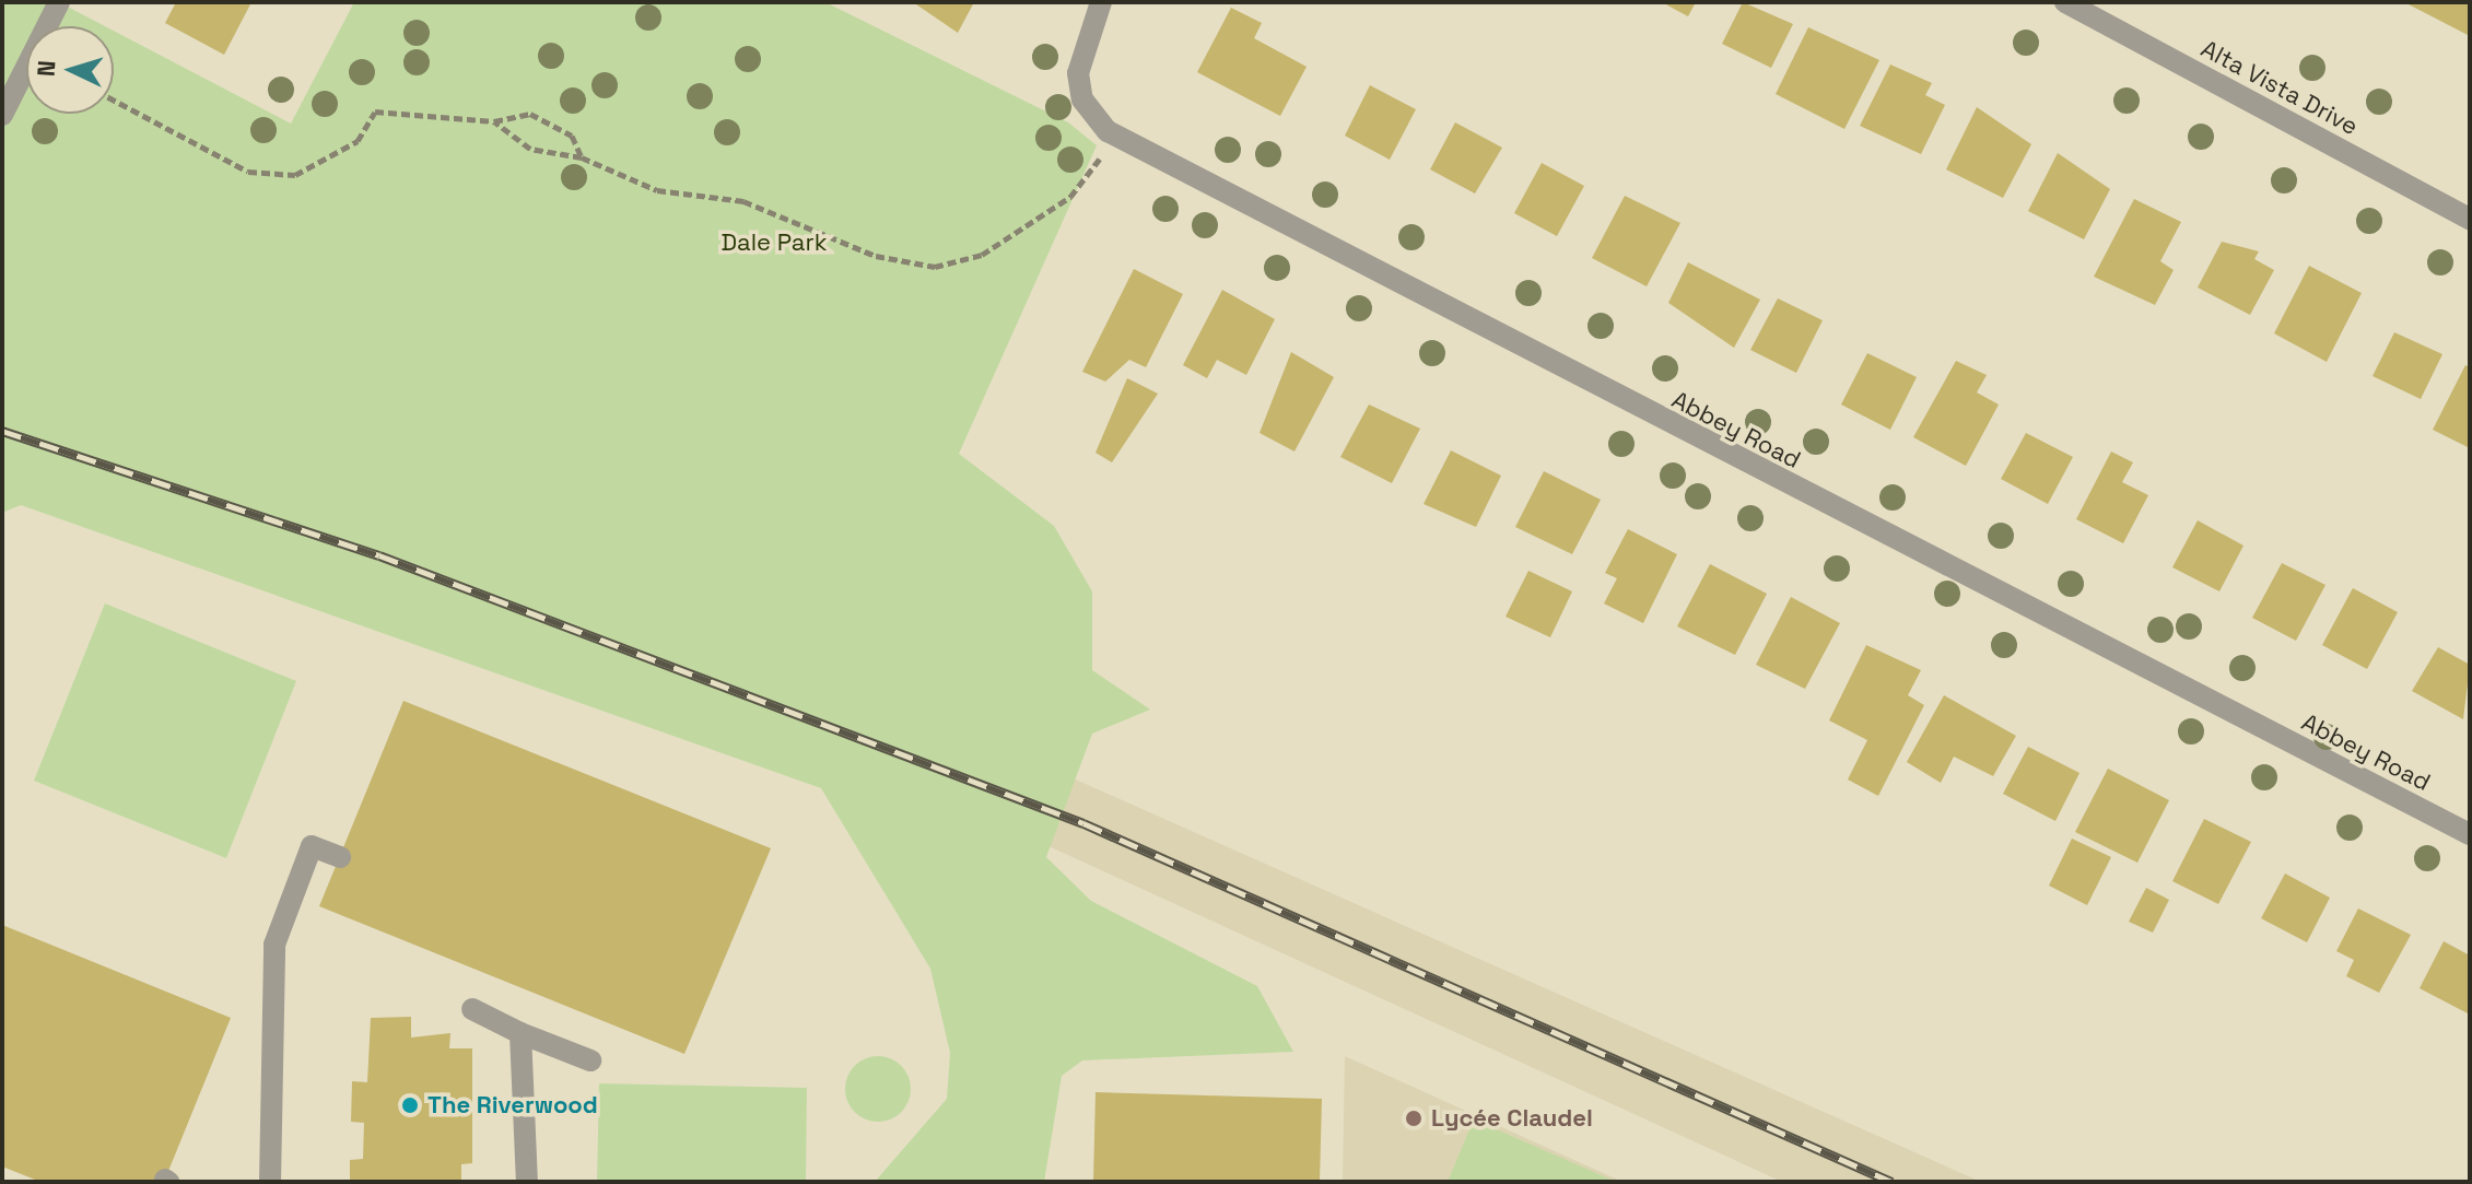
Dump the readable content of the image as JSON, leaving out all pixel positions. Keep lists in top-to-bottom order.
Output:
{
  "streets": {
    "street": ["Alta Vista Drive", "Abbey Road"]
  },
  "parks": ["Dale Park"],
  "places": ["The Riverwood", "Lycée Claudel"],
  "north": "left"
}
